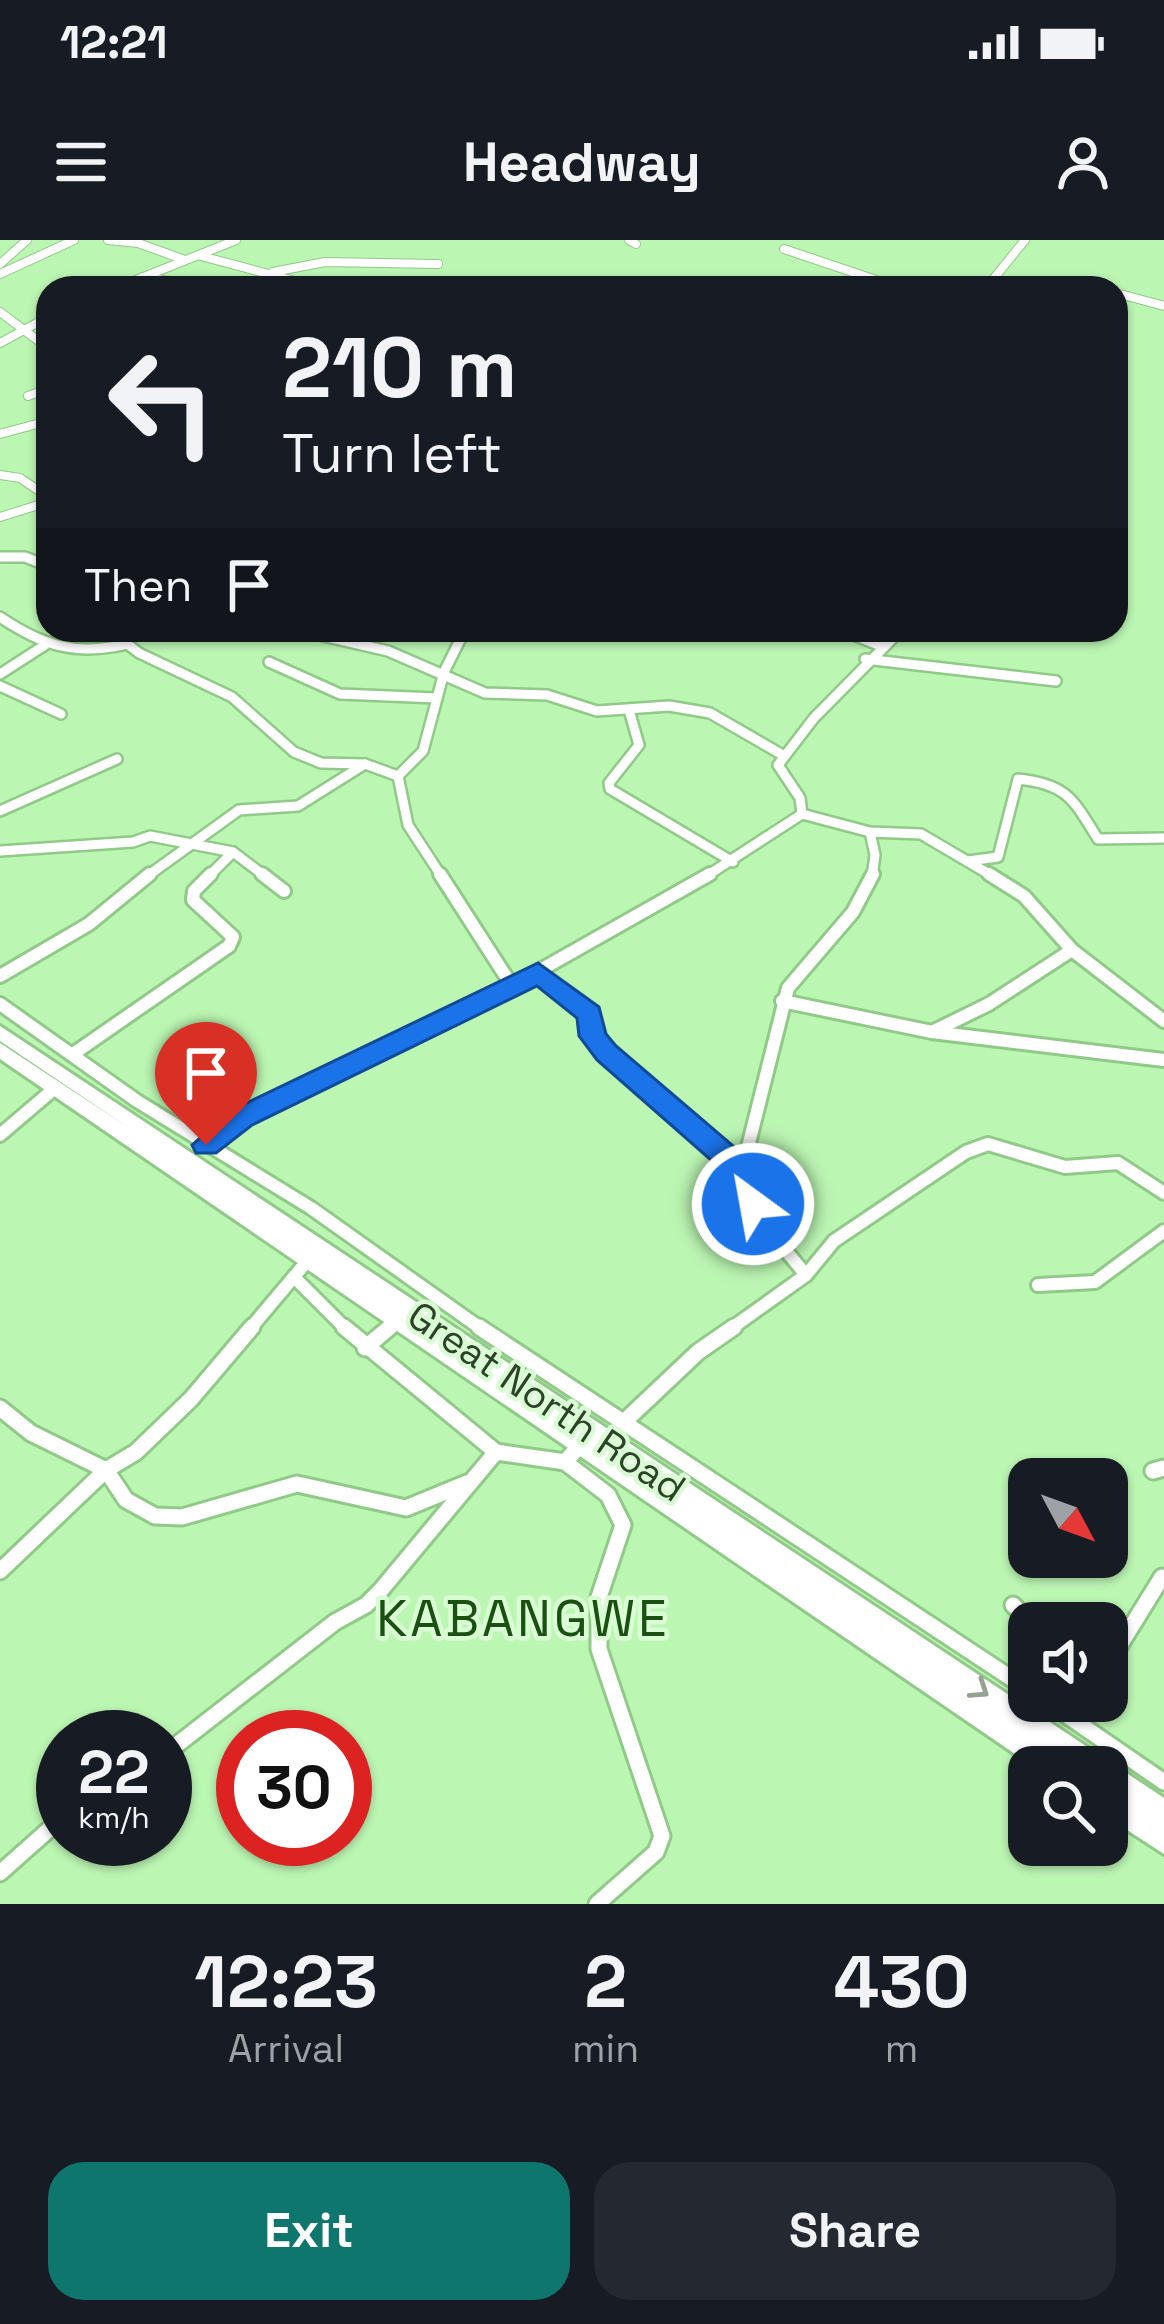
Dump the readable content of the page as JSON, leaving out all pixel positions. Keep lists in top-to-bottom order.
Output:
{
  "streets": {
    "main road": ["Great North Road"]
  },
  "districts": ["KABANGWE"],
  "north": "bottom right",
  "page": {
    "status": "12:21",
    "header": "Headway",
    "turn": ["210 m", "Turn left"],
    "then": "Then",
    "speed": "22 km/h",
    "limit": "30",
    "eta": [
      "12:23",
      "Arrival",
      "2",
      "min",
      "430",
      "m"
    ],
    "buttons": ["Exit", "Share"]
  }
}
